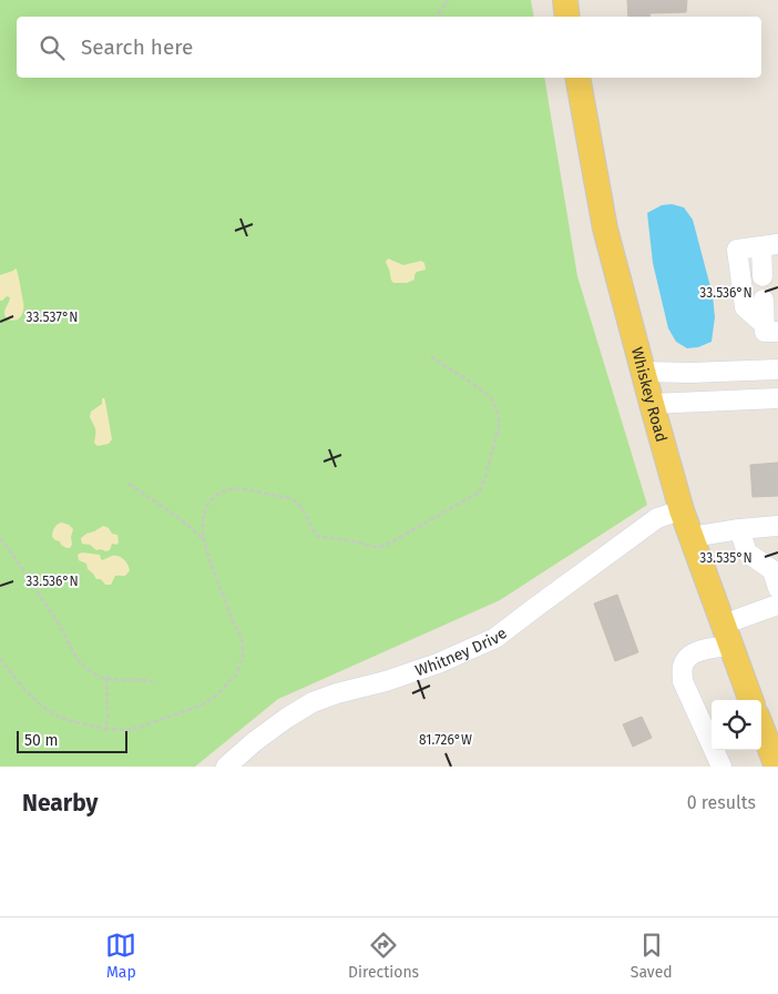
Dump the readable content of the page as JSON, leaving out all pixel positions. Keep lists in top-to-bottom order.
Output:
{
  "streets": {
    "main road": ["Whiskey Road"],
    "street": ["Whitney Drive"]
  },
  "crossings": [
    ["Whiskey Road", "Whitney Drive"]
  ],
  "scale_bar": "50 m",
  "page": {
    "search": "Search here",
    "scale": "50 m",
    "heading": ["Nearby", "0 results"],
    "nav": ["Map", "Directions", "Saved"]
  },
  "coordinates": [
    "33.536°N",
    "33.537°N",
    "33.535°N",
    "81.726°W"
  ]
}
